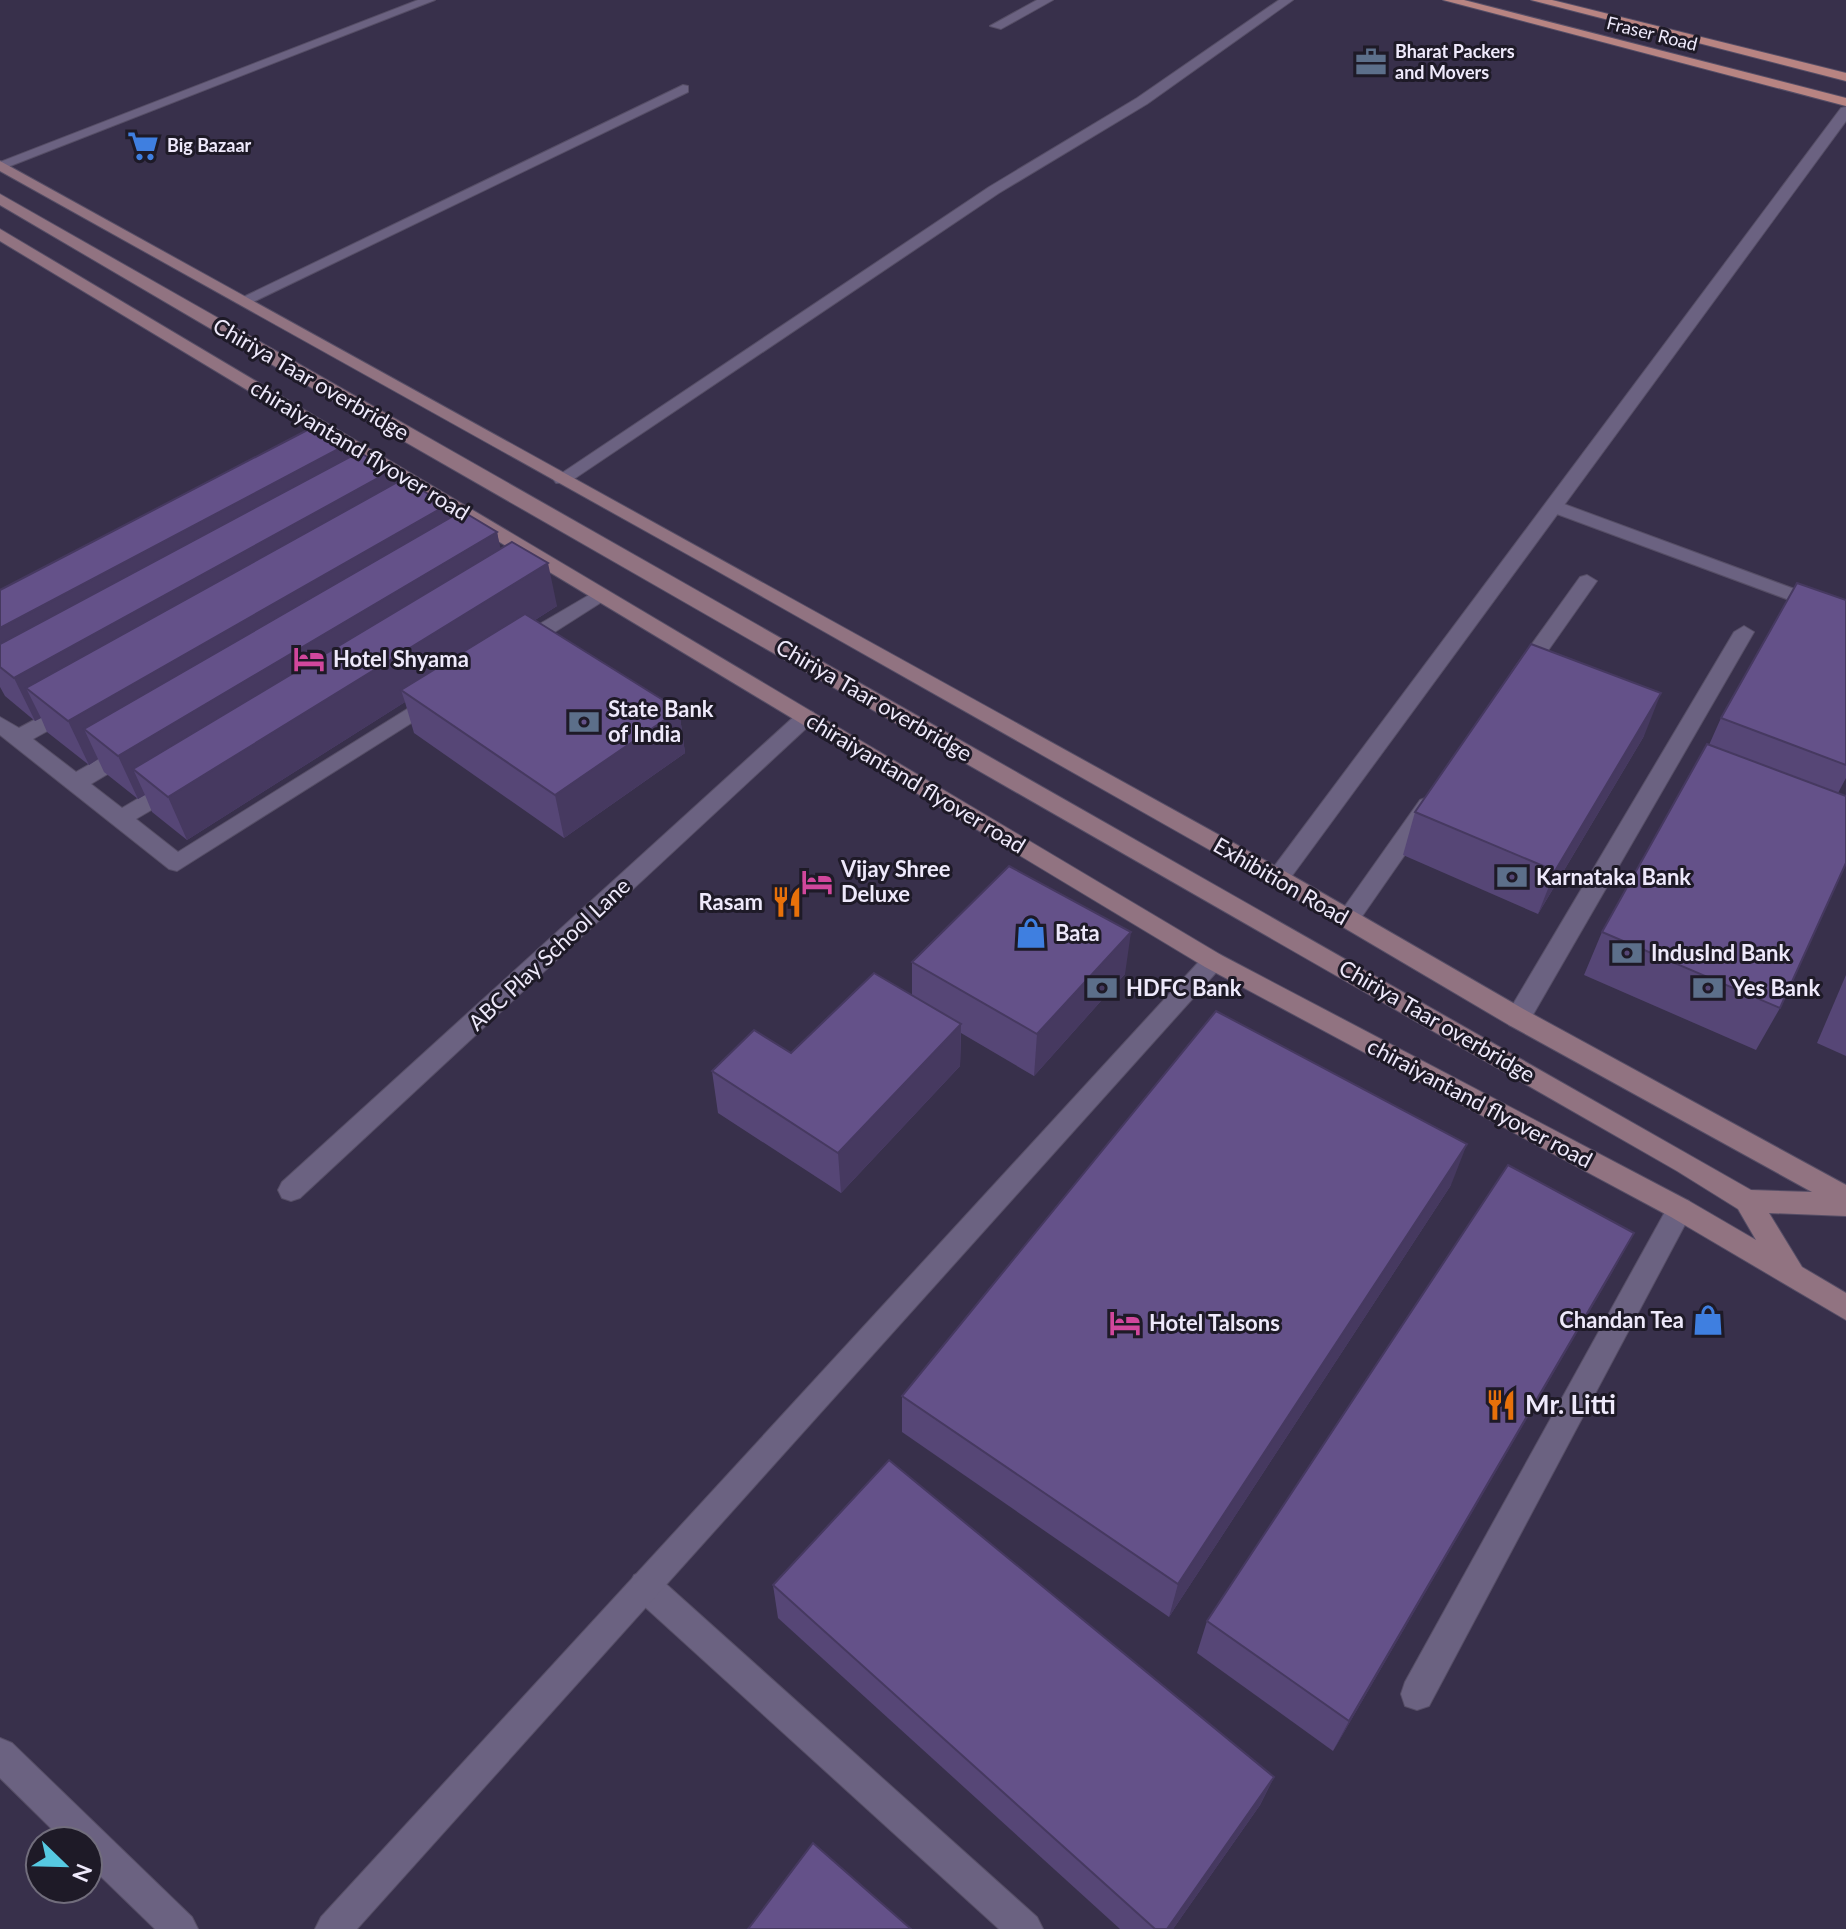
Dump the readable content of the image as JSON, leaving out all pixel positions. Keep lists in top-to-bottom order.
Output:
{
  "streets": {
    "main road": [
      "Fraser Road",
      "Chiriya Taar overbridge",
      "chiraiyantand flyover road",
      "Exhibition Road"
    ],
    "street": ["ABC Play School Lane"]
  },
  "crossings": [
    ["Chiriya Taar overbridge", "chiraiyantand flyover road"],
    ["chiraiyantand flyover road", "ABC Play School Lane"]
  ],
  "places": {
    "office": ["Bharat Packers and Movers"],
    "supermarket": ["Big Bazaar"],
    "hotel": ["Hotel Shyama", "Vijay Shree Deluxe", "Hotel Talsons"],
    "bank": [
      "State Bank of India",
      "Karnataka Bank",
      "IndusInd Bank",
      "HDFC Bank",
      "Yes Bank"
    ],
    "restaurant": ["Rasam", "Mr. Litti"],
    "shop": ["Bata", "Chandan Tea"]
  },
  "north": "bottom right"
}
